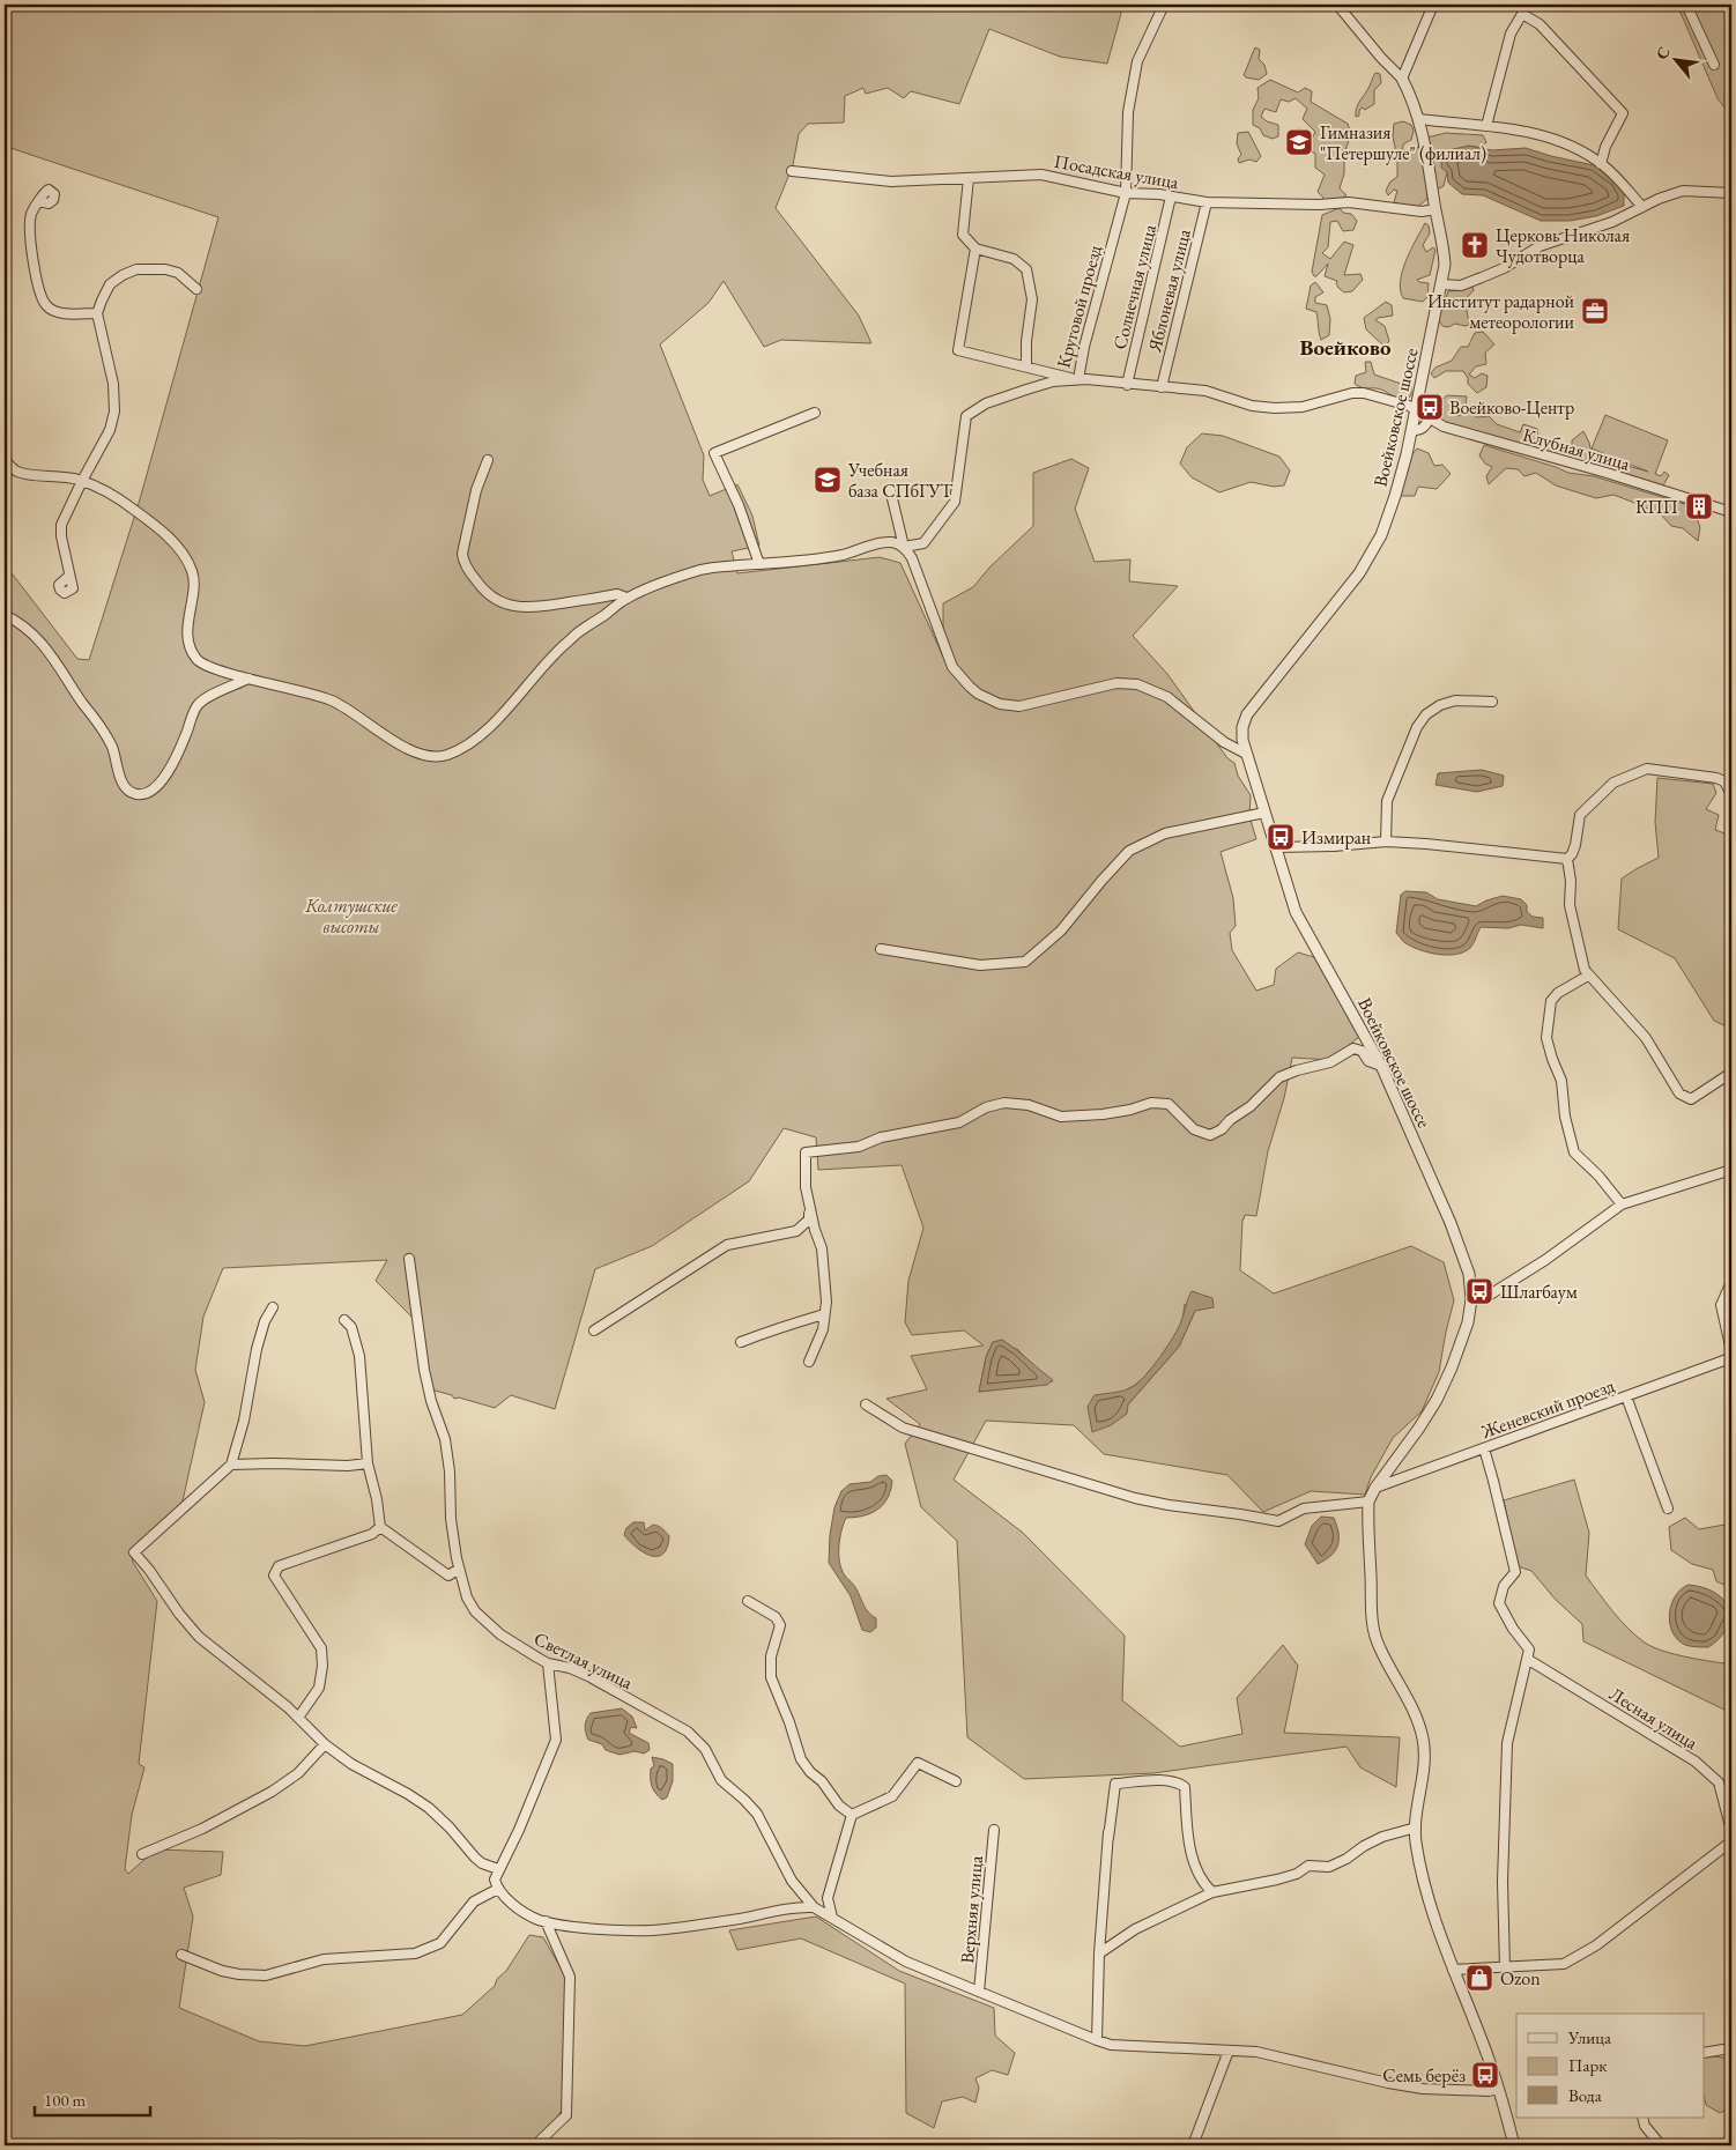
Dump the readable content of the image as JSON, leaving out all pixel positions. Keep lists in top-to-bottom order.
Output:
{
  "streets": {
    "street": [
      "Посадская улица",
      "Солнечная улица",
      "Яблоневая улица",
      "Круговой проезд",
      "Воейковское шоссе",
      "Клубная улица",
      "Женевский проезд",
      "Светлая улица",
      "Лесная улица",
      "Верхняя улица"
    ]
  },
  "crossings": [
    ["Посадская улица", "Солнечная улица"],
    ["Посадская улица", "Яблоневая улица"],
    ["Посадская улица", "Круговой проезд"],
    ["Посадская улица", "Воейковское шоссе"],
    ["Яблоневая улица", "Клубная улица"],
    ["Воейковское шоссе", "Клубная улица"],
    ["Воейковское шоссе", "Женевский проезд"]
  ],
  "districts": ["Воейково"],
  "parks": ["Колтушские высоты"],
  "places": {
    "school or university": ["Гимназия \"Петершуле\" (филиал)", "Учебная база СПбГУТ"],
    "church": ["Церковь Николая Чудотворца"],
    "office": ["Институт радарной метеорологии"],
    "bus stop": [
      "Воейково-Центр",
      "Измиран",
      "Шлагбаум",
      "Семь берёз"
    ],
    "building": ["КПП"],
    "shop": ["Ozon"]
  },
  "legend": ["Улица", "Парк", "Вода"],
  "scale_bar": "100 m",
  "north": "top left"
}
